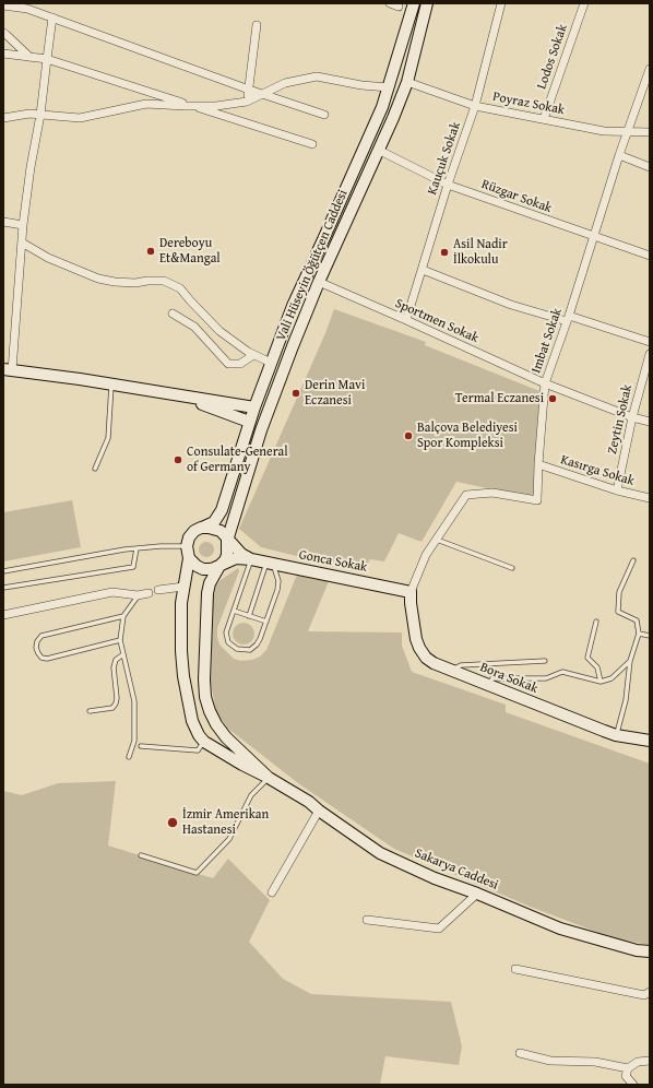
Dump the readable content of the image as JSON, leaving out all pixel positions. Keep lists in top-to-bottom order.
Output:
{
  "streets": {
    "main road": [
      "Vali Hüseyin Öğütçen Caddesi",
      "Gonca Sokak",
      "Bora Sokak",
      "Sakarya Caddesi"
    ],
    "street": [
      "Lodos Sokak",
      "Poyraz Sokak",
      "Kauçuk Sokak",
      "Rüzgar Sokak",
      "Sportmen Sokak",
      "Imbat Sokak",
      "Zeytin Sokak",
      "Kasırga Sokak"
    ]
  },
  "crossings": [
    ["Lodos Sokak", "Poyraz Sokak"],
    ["Poyraz Sokak", "Kauçuk Sokak"],
    ["Poyraz Sokak", "Vali Hüseyin Öğütçen Caddesi"],
    ["Poyraz Sokak", "Imbat Sokak"],
    ["Kauçuk Sokak", "Rüzgar Sokak"],
    ["Kauçuk Sokak", "Sportmen Sokak"],
    ["Rüzgar Sokak", "Vali Hüseyin Öğütçen Caddesi"],
    ["Rüzgar Sokak", "Imbat Sokak"],
    ["Vali Hüseyin Öğütçen Caddesi", "Sportmen Sokak"],
    ["Vali Hüseyin Öğütçen Caddesi", "Sakarya Caddesi"],
    ["Sportmen Sokak", "Imbat Sokak"],
    ["Sportmen Sokak", "Zeytin Sokak"],
    ["Imbat Sokak", "Kasırga Sokak"],
    ["Imbat Sokak", "Gonca Sokak"],
    ["Imbat Sokak", "Bora Sokak"],
    ["Zeytin Sokak", "Kasırga Sokak"],
    ["Gonca Sokak", "Bora Sokak"]
  ],
  "places": [
    "Dereboyu Et&Mangal",
    "Asil Nadir İlkokulu",
    "Derin Mavi Eczanesi",
    "Termal Eczanesi",
    "Balçova Belediyesi Spor Kompleksi",
    "Consulate-General of Germany",
    "İzmir Amerikan Hastanesi"
  ]
}
